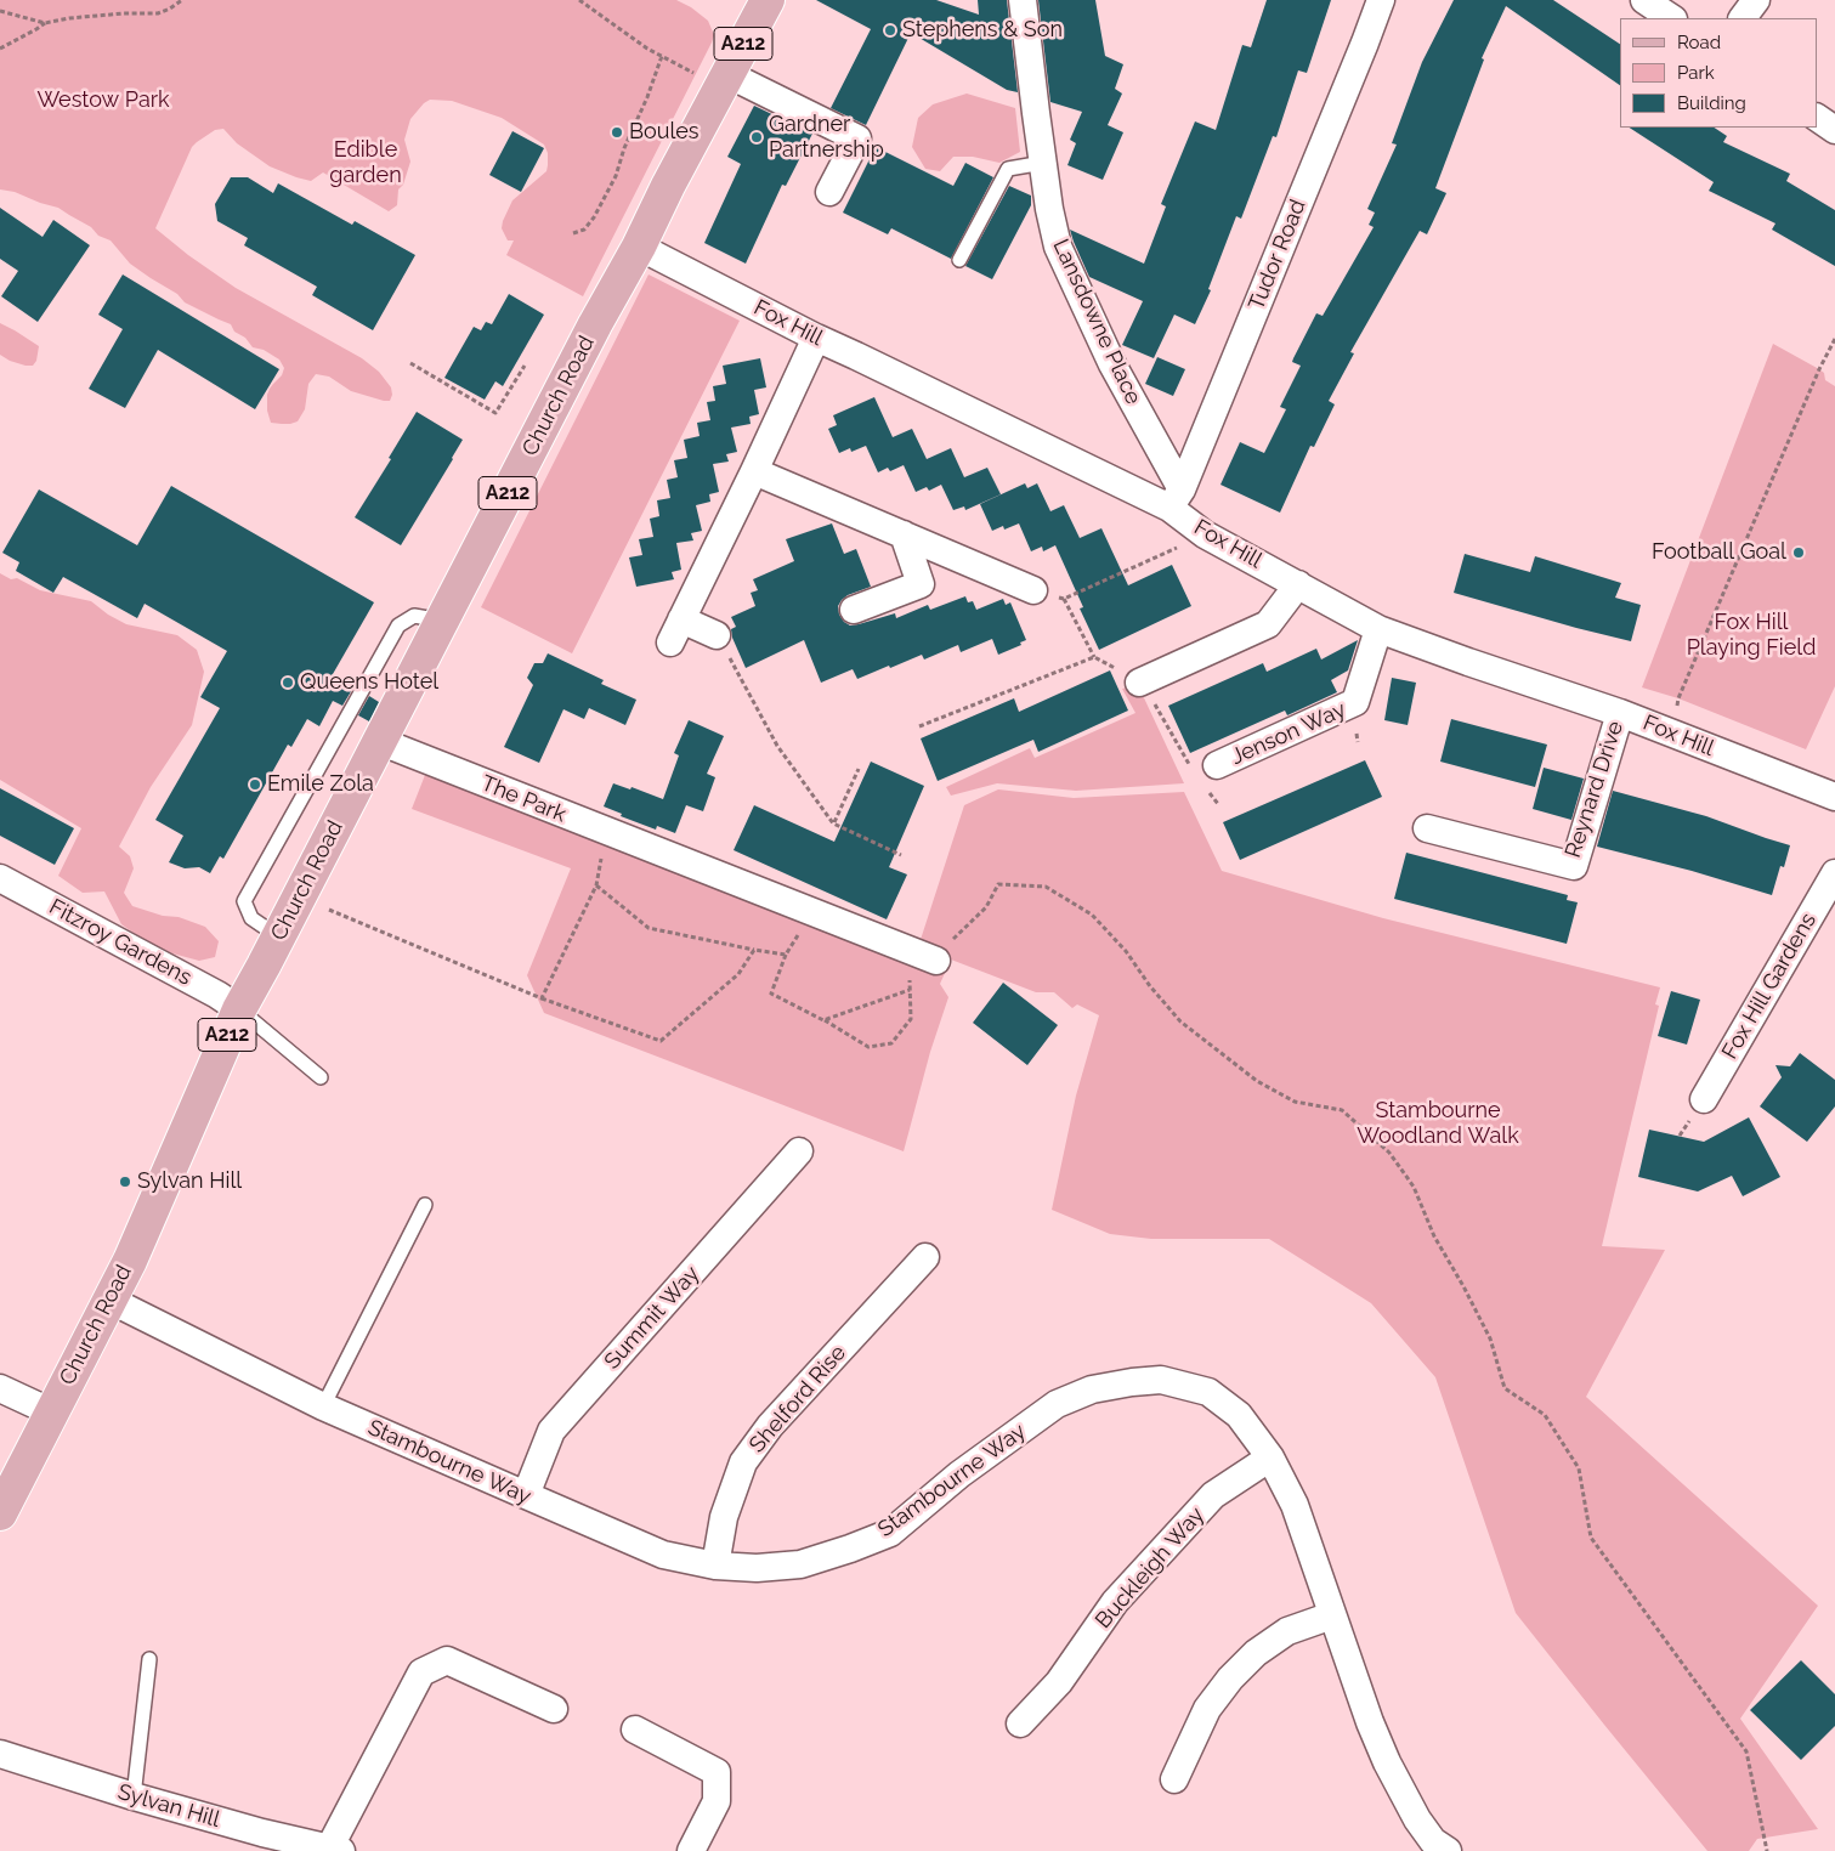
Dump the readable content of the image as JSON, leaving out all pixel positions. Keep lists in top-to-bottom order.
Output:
{
  "streets": {
    "main road": ["A212", "Church Road"],
    "street": [
      "Tudor Road",
      "Lansdowne Place",
      "Fox Hill",
      "Jenson Way",
      "Reynard Drive",
      "The Park",
      "Fitzroy Gardens",
      "Fox Hill Gardens",
      "Summit Way",
      "Shelford Rise",
      "Stambourne Way",
      "Buckleigh Way",
      "Sylvan Hill"
    ]
  },
  "crossings": [
    ["Tudor Road", "Lansdowne Place"],
    ["Tudor Road", "Fox Hill"],
    ["Lansdowne Place", "Fox Hill"],
    ["Fox Hill", "Church Road"],
    ["Fox Hill", "Jenson Way"],
    ["Fox Hill", "Reynard Drive"],
    ["Church Road", "The Park"],
    ["Church Road", "Fitzroy Gardens"],
    ["Church Road", "Stambourne Way"],
    ["Summit Way", "Stambourne Way"],
    ["Shelford Rise", "Stambourne Way"],
    ["Stambourne Way", "Buckleigh Way"]
  ],
  "parks": [
    "Westow Park",
    "Edible garden",
    "Fox Hill Playing Field",
    "Stambourne Woodland Walk"
  ],
  "places": [
    "Stephens & Son",
    "Boules",
    "Gardner Partnership",
    "Football Goal",
    "Queens Hotel",
    "Emile Zola",
    "Sylvan Hill"
  ],
  "legend": ["Road", "Park", "Building"]
}
